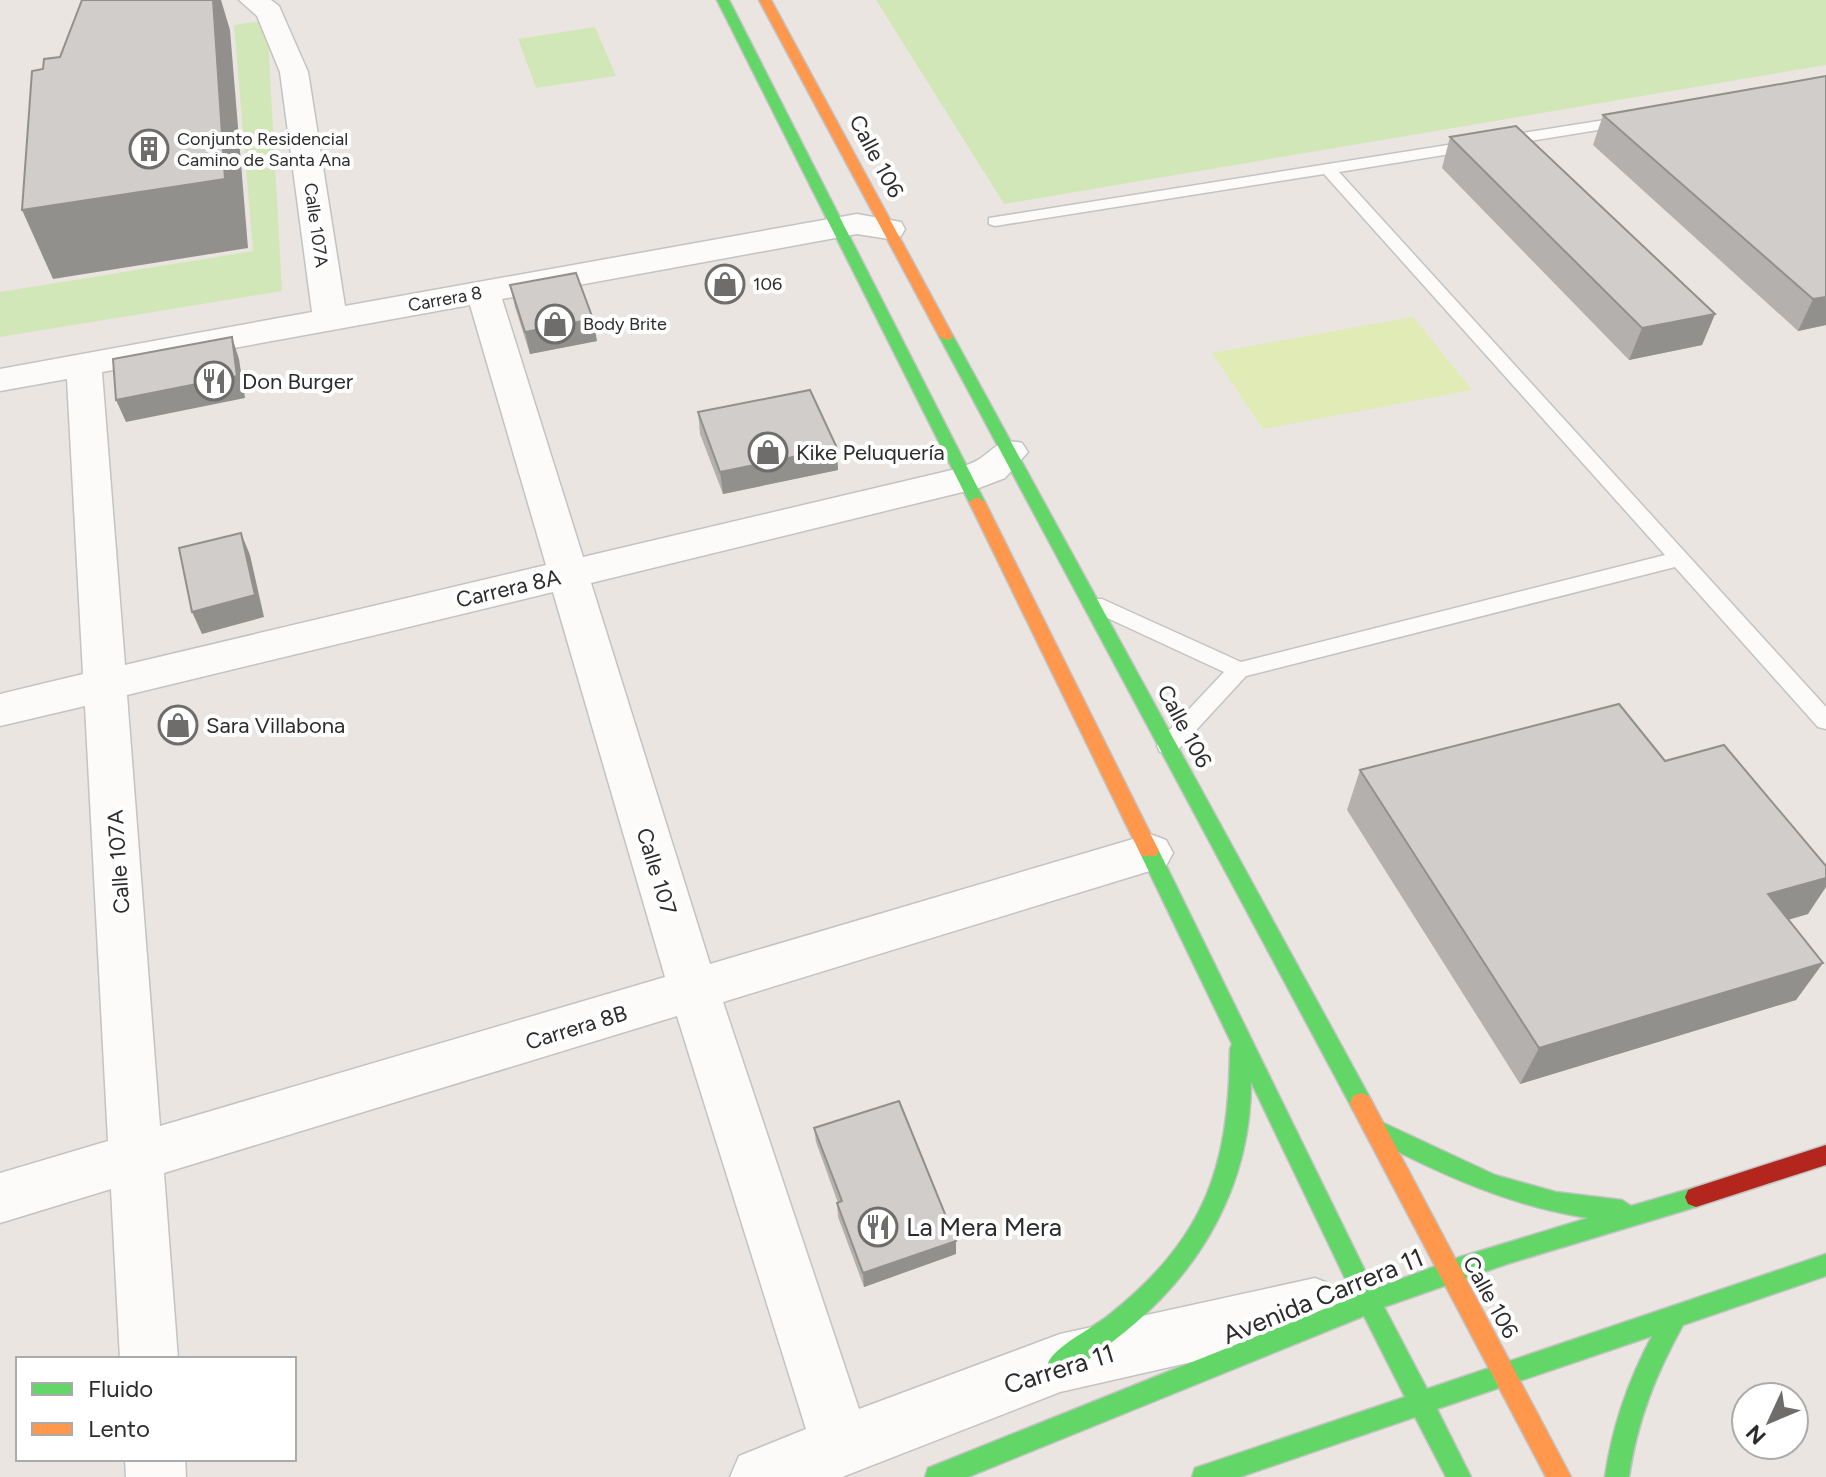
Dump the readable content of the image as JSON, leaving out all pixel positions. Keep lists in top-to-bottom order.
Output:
{
  "streets": {
    "main road": ["Calle 106", "Avenida Carrera 11"],
    "street": [
      "Calle 107A",
      "Carrera 8",
      "Carrera 8A",
      "Calle 107",
      "Carrera 8B",
      "Carrera 11"
    ]
  },
  "crossings": [
    ["Calle 106", "Carrera 8"],
    ["Calle 106", "Carrera 8A"],
    ["Calle 106", "Avenida Carrera 11"],
    ["Calle 107A", "Carrera 8"],
    ["Calle 107A", "Carrera 8A"],
    ["Calle 107A", "Carrera 8B"],
    ["Carrera 8", "Calle 107"],
    ["Carrera 8A", "Calle 107"],
    ["Calle 107", "Carrera 8B"],
    ["Calle 107", "Carrera 11"],
    ["Avenida Carrera 11", "Carrera 11"]
  ],
  "places": {
    "building": ["Conjunto Residencial Camino de Santa Ana"],
    "shop": [
      "106",
      "Body Brite",
      "Kike Peluquería",
      "Sara Villabona"
    ],
    "restaurant": ["Don Burger", "La Mera Mera"]
  },
  "legend": ["Fluido", "Lento"],
  "north": "bottom left"
}
